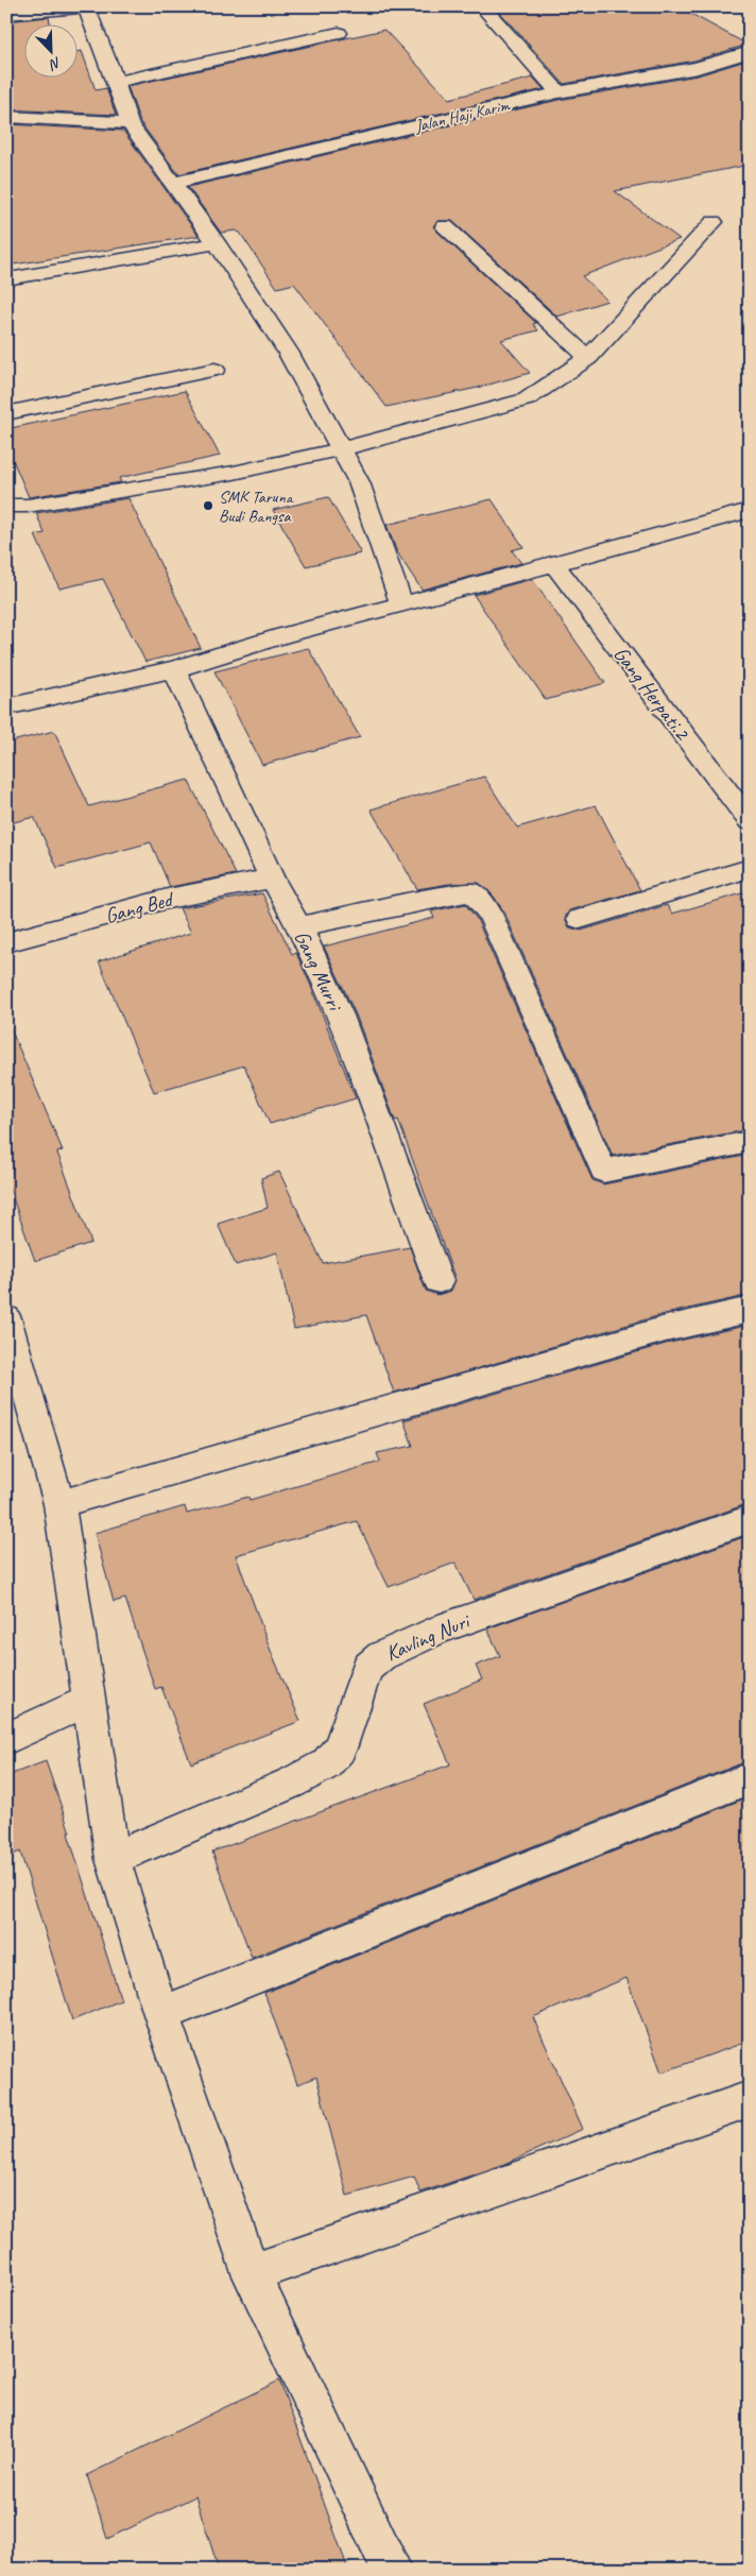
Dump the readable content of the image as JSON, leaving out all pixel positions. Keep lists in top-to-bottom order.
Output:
{
  "streets": {
    "street": [
      "Jalan Haji Karim",
      "Gang Herpati.2",
      "Gang Bed",
      "Gang Murri",
      "Kavling Nuri"
    ]
  },
  "crossings": [
    ["Gang Bed", "Gang Murri"]
  ],
  "places": ["SMK Taruna Budi Bangsa"],
  "north": "bottom right"
}
